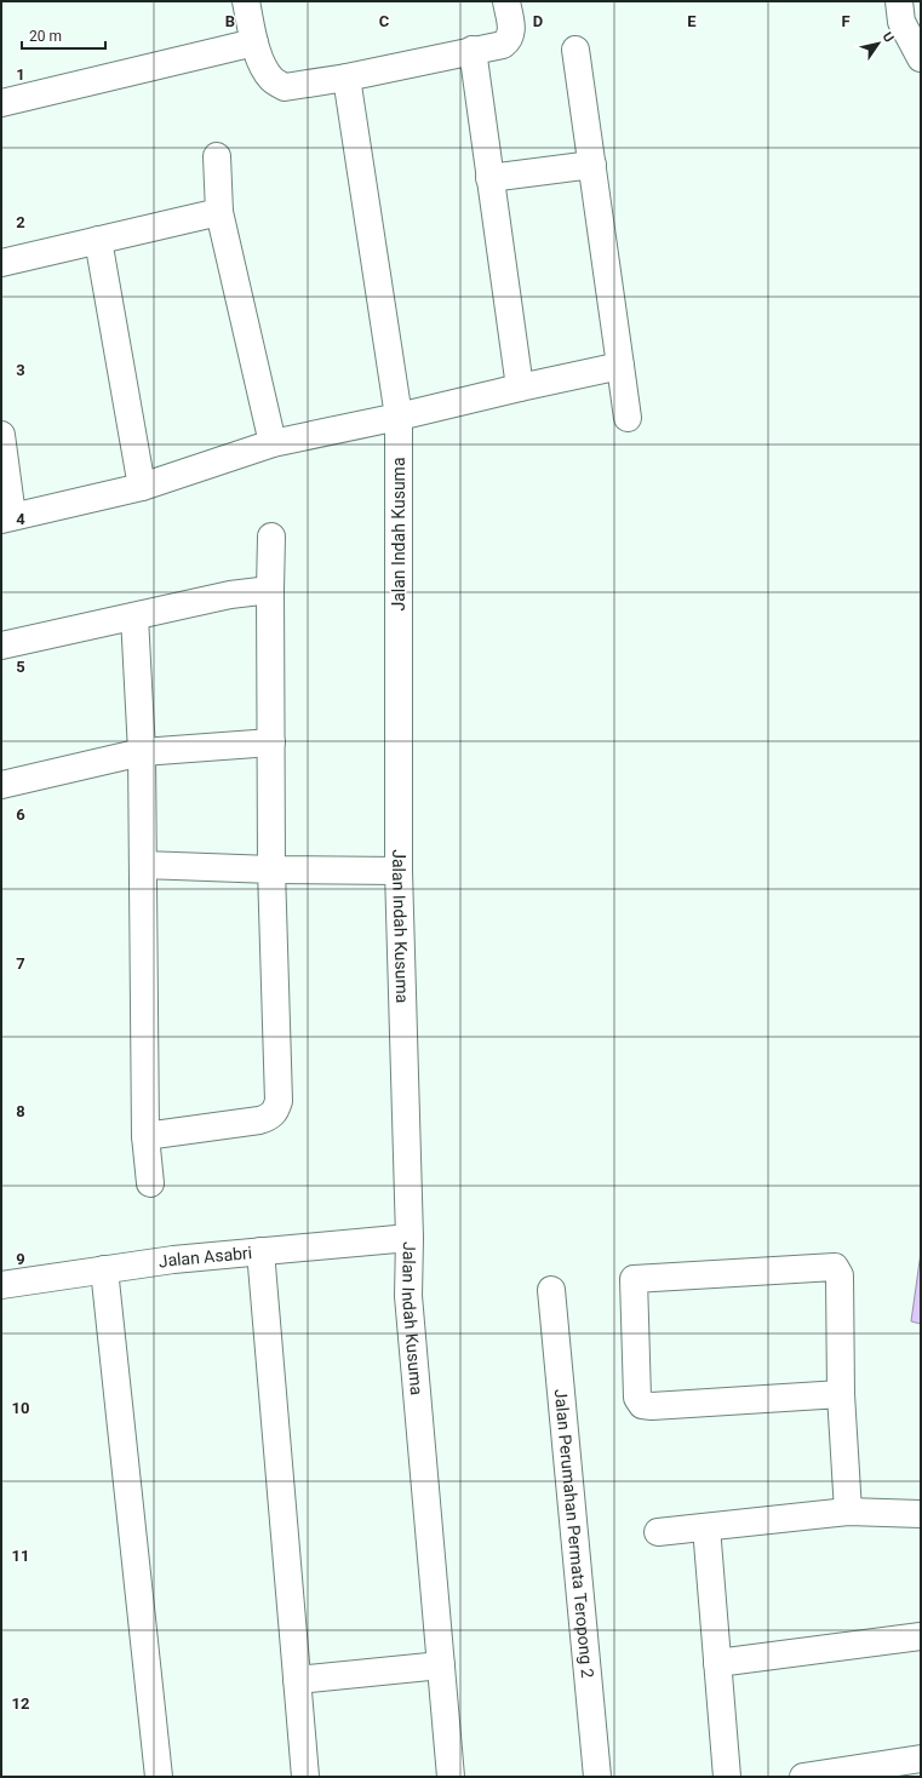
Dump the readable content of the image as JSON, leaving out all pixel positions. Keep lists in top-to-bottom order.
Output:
{
  "streets": {
    "street": ["Jalan Indah Kusuma", "Jalan Asabri", "Jalan Perumahan Permata Teropong 2"]
  },
  "crossings": [
    ["Jalan Indah Kusuma", "Jalan Asabri"]
  ],
  "scale_bar": "20 m",
  "north": "top right",
  "grid": {
    "columns": [
      "B",
      "C",
      "D",
      "E",
      "F"
    ],
    "rows": [
      "1",
      "2",
      "3",
      "4",
      "5",
      "6",
      "7",
      "8",
      "9",
      "10",
      "11",
      "12"
    ]
  }
}
